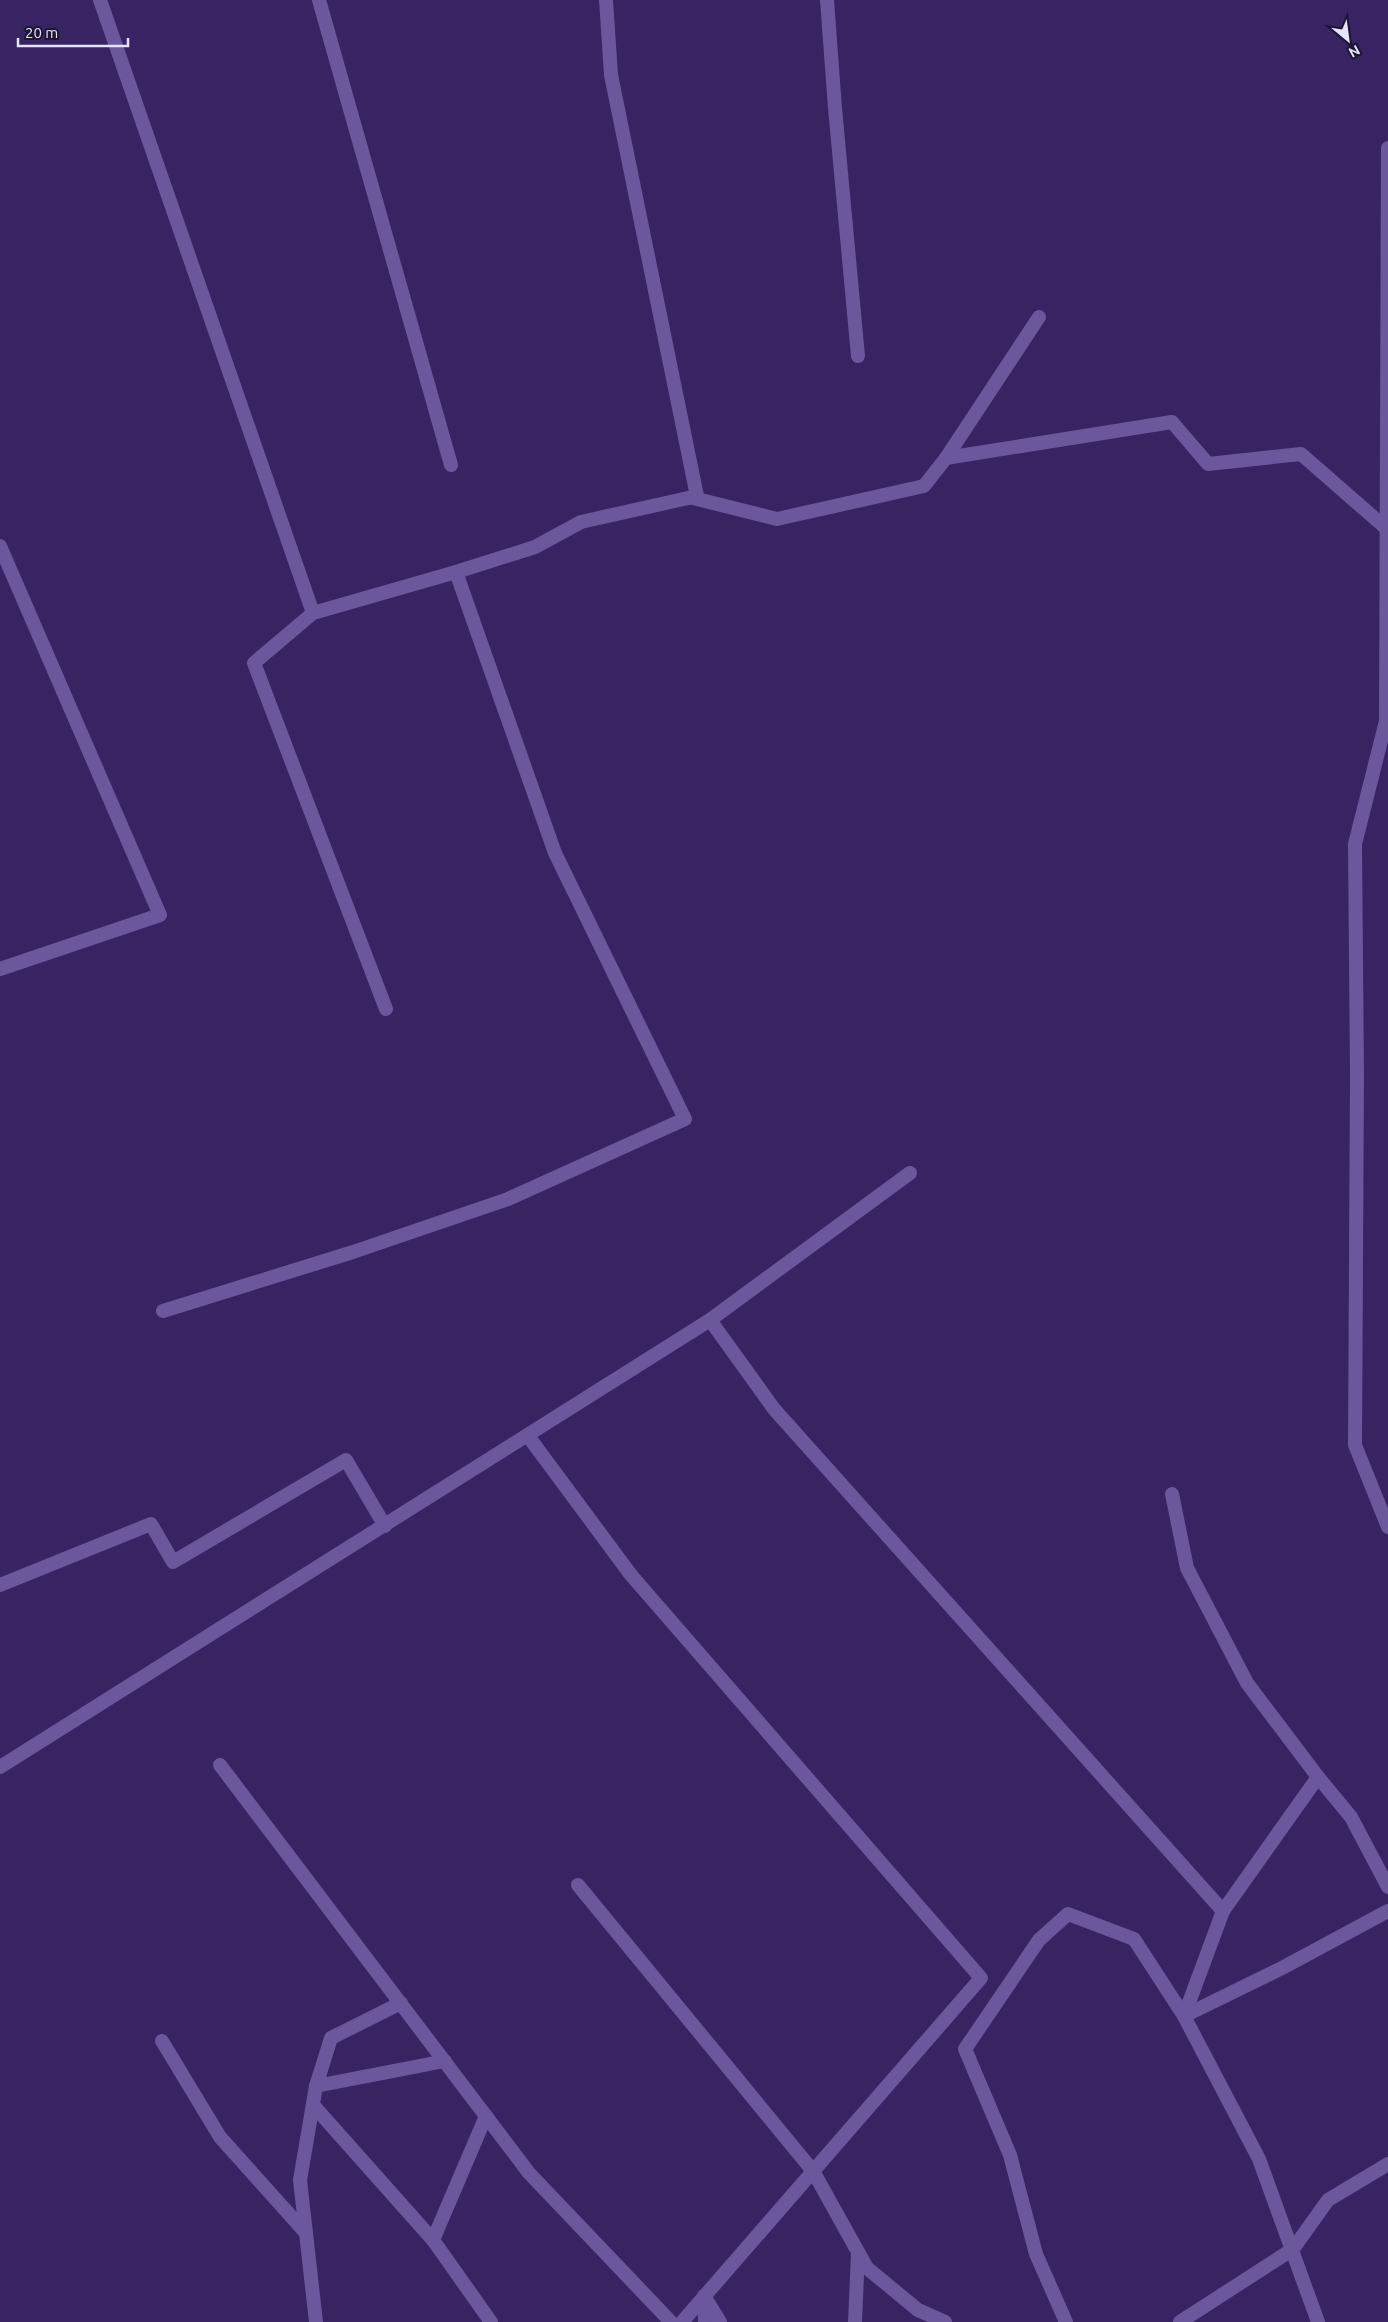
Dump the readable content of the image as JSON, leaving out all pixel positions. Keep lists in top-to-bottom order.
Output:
{
  "scale_bar": "20 m",
  "north": "bottom right"
}
